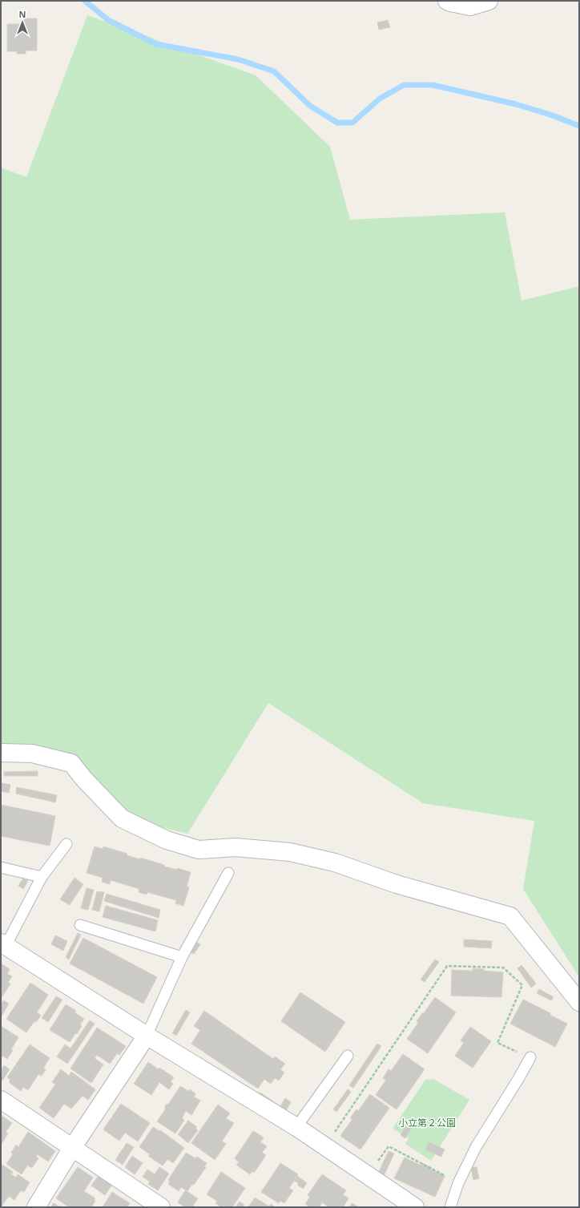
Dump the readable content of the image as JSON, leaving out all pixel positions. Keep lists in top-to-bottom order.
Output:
{
  "parks": ["小立第２公園"],
  "north": "top"
}
